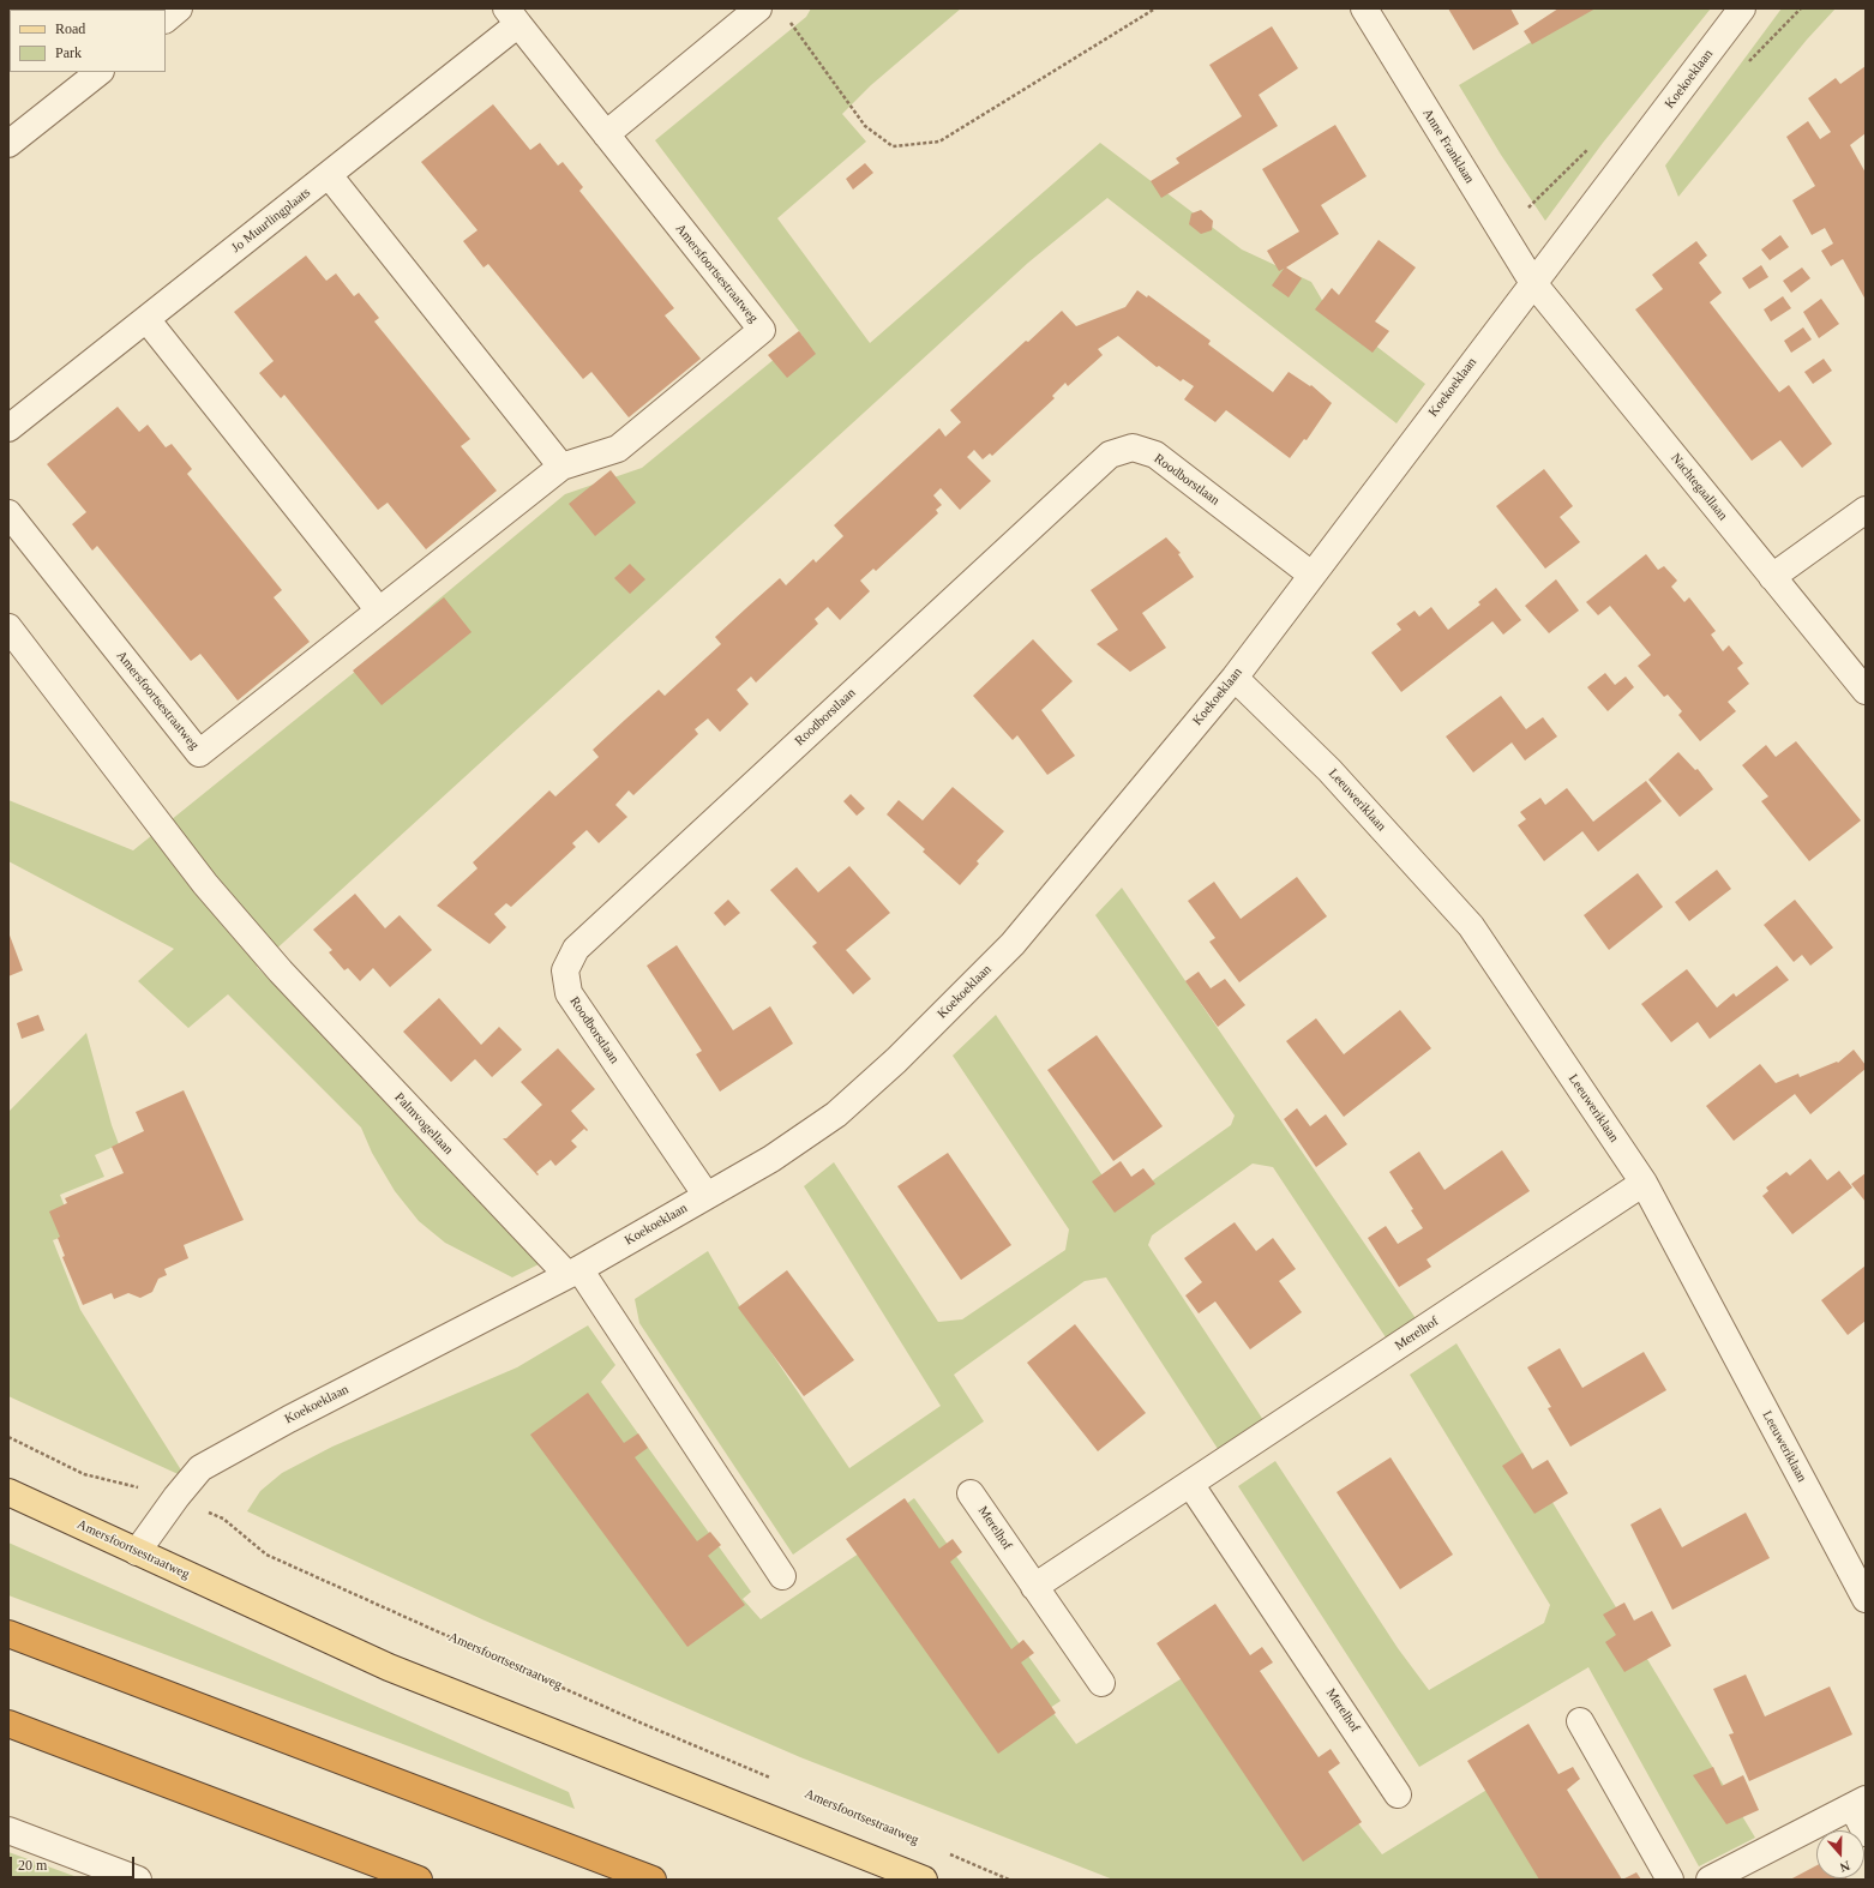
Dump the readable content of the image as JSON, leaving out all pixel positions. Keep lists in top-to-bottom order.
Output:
{
  "streets": {
    "main road": ["Amersfoortsestraatweg"],
    "street": [
      "Koekoeklaan",
      "Anne Franklaan",
      "Jo Muurlingplaats",
      "Roodborstlaan",
      "Nachtegaallaan",
      "Leeuweriklaan",
      "Palmvogellaan",
      "Merelhof"
    ]
  },
  "crossings": [
    ["Koekoeklaan", "Anne Franklaan"],
    ["Koekoeklaan", "Amersfoortsestraatweg"],
    ["Koekoeklaan", "Roodborstlaan"],
    ["Koekoeklaan", "Nachtegaallaan"],
    ["Koekoeklaan", "Leeuweriklaan"],
    ["Koekoeklaan", "Palmvogellaan"],
    ["Anne Franklaan", "Nachtegaallaan"],
    ["Jo Muurlingplaats", "Amersfoortsestraatweg"],
    ["Leeuweriklaan", "Merelhof"]
  ],
  "legend": ["Road", "Park"],
  "scale_bar": "20 m",
  "north": "bottom"
}
